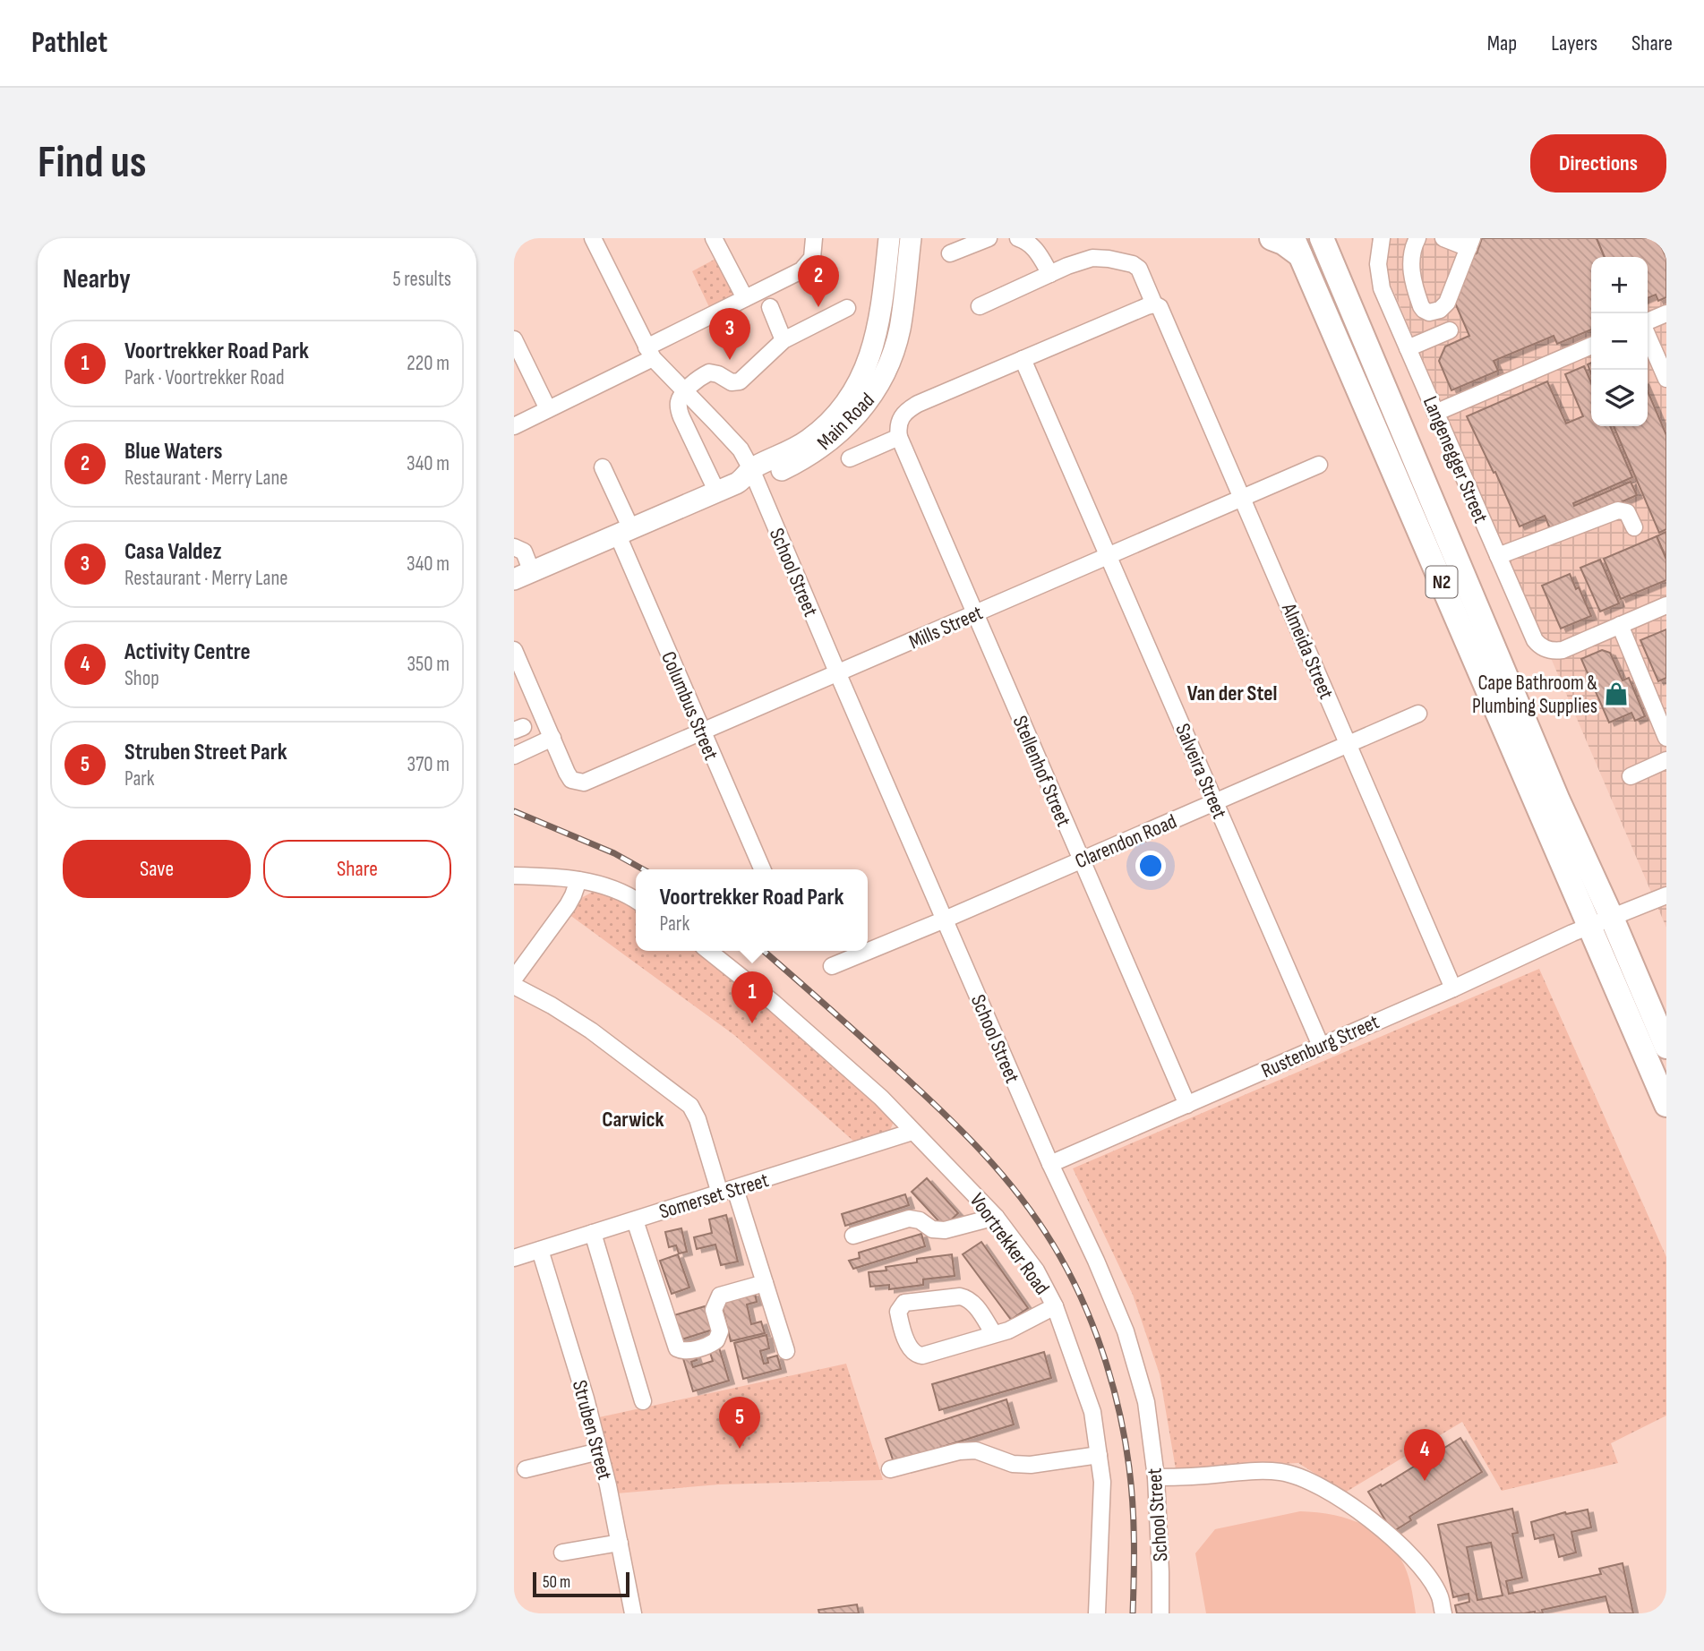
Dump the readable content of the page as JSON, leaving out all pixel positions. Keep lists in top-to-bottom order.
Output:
{
  "streets": {
    "highway": ["N2"],
    "main road": ["Main Road"],
    "street": [
      "Langenegger Street",
      "School Street",
      "Mills Street",
      "Almeida Street",
      "Columbus Street",
      "Stellenhof Street",
      "Salveira Street",
      "Clarendon Road",
      "Rustenburg Street",
      "Somerset Street",
      "Voortrekker Road",
      "Struben Street"
    ]
  },
  "crossings": [
    ["Main Road", "School Street"],
    ["Main Road", "Almeida Street"],
    ["Main Road", "Columbus Street"],
    ["Main Road", "Stellenhof Street"],
    ["Main Road", "Salveira Street"],
    ["School Street", "Mills Street"],
    ["School Street", "Clarendon Road"],
    ["School Street", "Rustenburg Street"],
    ["N2", "Rustenburg Street"],
    ["Mills Street", "Almeida Street"],
    ["Mills Street", "Columbus Street"],
    ["Mills Street", "Stellenhof Street"],
    ["Mills Street", "Salveira Street"],
    ["Almeida Street", "Clarendon Road"],
    ["Almeida Street", "Rustenburg Street"],
    ["Stellenhof Street", "Clarendon Road"],
    ["Stellenhof Street", "Rustenburg Street"],
    ["Salveira Street", "Clarendon Road"],
    ["Salveira Street", "Rustenburg Street"],
    ["Somerset Street", "Voortrekker Road"],
    ["Somerset Street", "Struben Street"]
  ],
  "districts": ["Van der Stel", "Carwick"],
  "places": {
    "shop": ["Cape Bathroom & Plumbing Supplies"]
  },
  "scale_bar": "50 m",
  "page": {
    "header": "Pathlet",
    "nav": ["Map", "Layers", "Share"],
    "buttons": [
      "Directions",
      ["Save", "Share"]
    ],
    "title": "Find us",
    "heading": ["Nearby", "5 results"],
    "pins": [
      "2",
      "3",
      "1",
      "5",
      "4"
    ],
    "map_buttons": ["+", "−"],
    "list": [
      {
        "mark": "1",
        "name": "Voortrekker Road Park",
        "note": "Park · Voortrekker Road",
        "value": "220 m"
      },
      {
        "mark": "2",
        "name": "Blue Waters",
        "note": "Restaurant · Merry Lane",
        "value": "340 m"
      },
      {
        "mark": "3",
        "name": "Casa Valdez",
        "note": "Restaurant · Merry Lane",
        "value": "340 m"
      },
      {
        "mark": "4",
        "name": "Activity Centre",
        "note": "Shop",
        "value": "350 m"
      },
      {
        "mark": "5",
        "name": "Struben Street Park",
        "note": "Park",
        "value": "370 m"
      }
    ],
    "popup": ["Voortrekker Road Park", "Park"],
    "scale": "50 m"
  }
}
